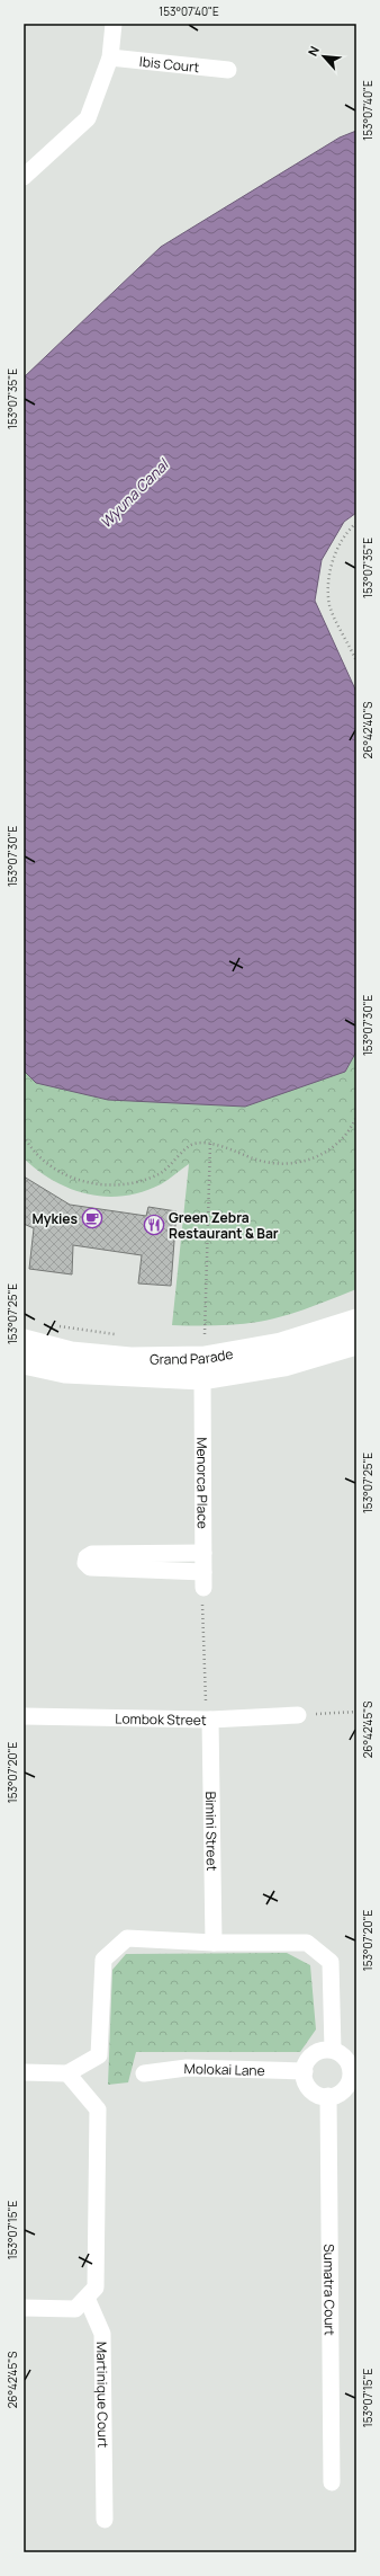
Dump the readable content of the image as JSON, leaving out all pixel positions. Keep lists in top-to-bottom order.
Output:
{
  "streets": {
    "street": [
      "Ibis Court",
      "Grand Parade",
      "Menorca Place",
      "Lombok Street",
      "Bimini Street",
      "Molokai Lane",
      "Sumatra Court",
      "Martinique Court"
    ]
  },
  "crossings": [
    ["Grand Parade", "Menorca Place"],
    ["Lombok Street", "Bimini Street"],
    ["Molokai Lane", "Sumatra Court"]
  ],
  "water": ["Wyuna Canal"],
  "places": {
    "cafe": ["Mykies"],
    "restaurant": ["Green Zebra Restaurant & Bar"]
  },
  "north": "top left",
  "coordinates": [
    "153°07'40\"E",
    "153°07'35\"E",
    "26°42'40\"S",
    "153°07'30\"E",
    "153°07'25\"E",
    "26°42'45\"S",
    "153°07'20\"E",
    "153°07'15\"E"
  ]
}
